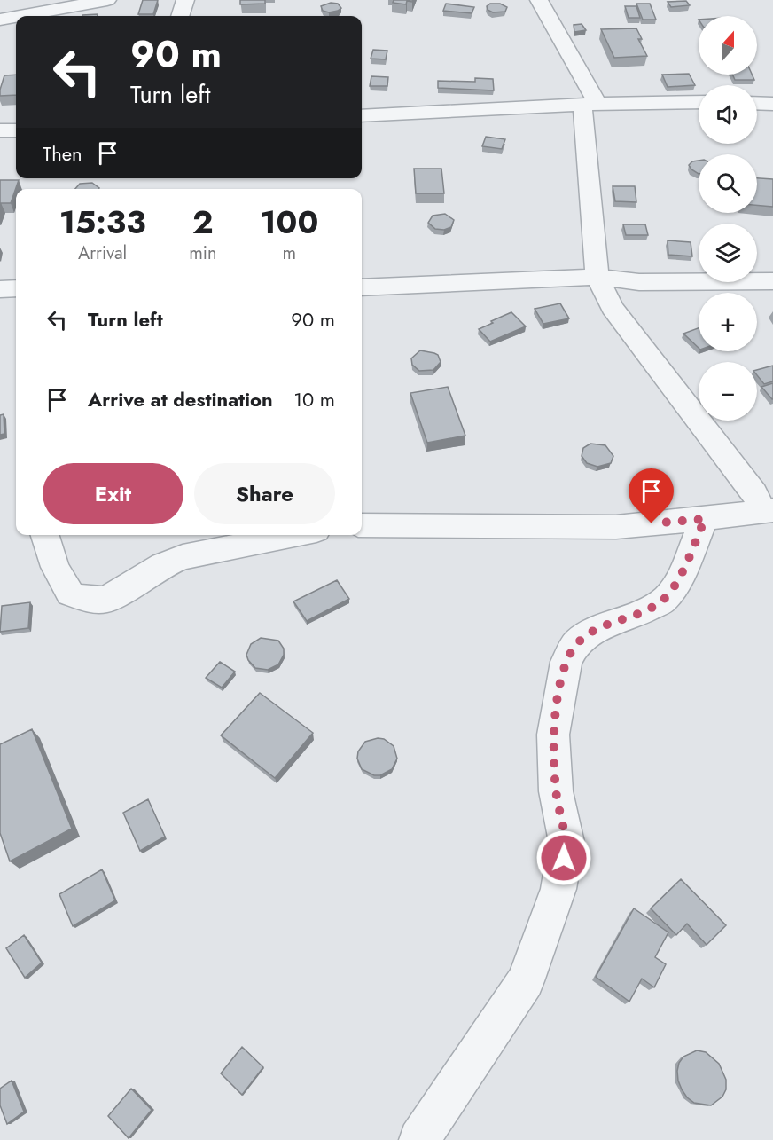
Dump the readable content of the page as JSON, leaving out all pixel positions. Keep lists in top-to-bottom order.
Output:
{
  "north": "top",
  "page": {
    "map_buttons": ["+", "−"],
    "turn": ["90 m", "Turn left"],
    "then": "Then",
    "eta": [
      "15:33",
      "Arrival",
      "2",
      "min",
      "100",
      "m"
    ],
    "list": [
      {
        "name": "Turn left",
        "value": "90 m"
      },
      {
        "name": "Arrive at destination",
        "value": "10 m"
      }
    ],
    "buttons": ["Exit", "Share"]
  }
}
